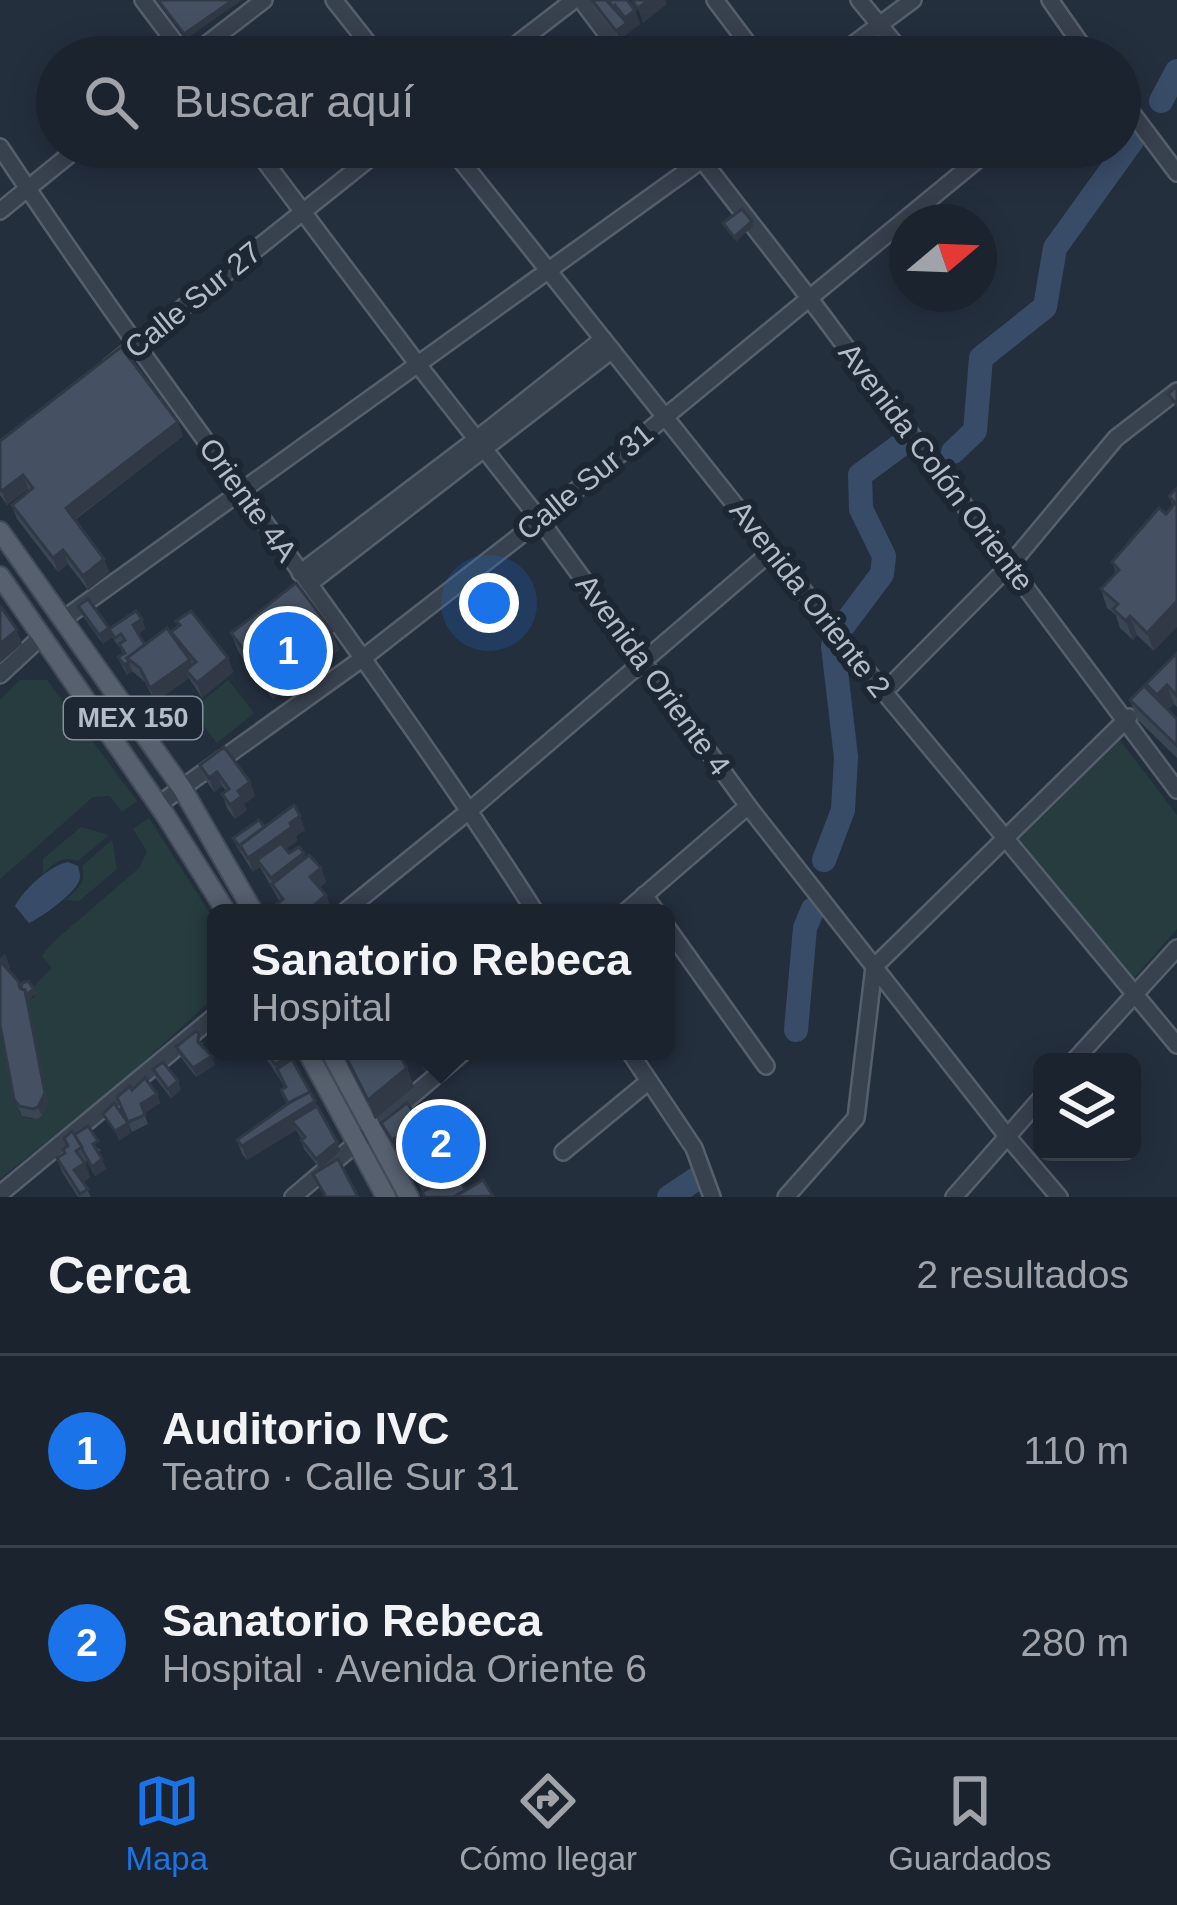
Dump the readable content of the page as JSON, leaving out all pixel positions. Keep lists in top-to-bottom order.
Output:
{
  "streets": {
    "main road": ["MEX 150"],
    "street": [
      "Calle Sur 27",
      "Avenida Colón Oriente",
      "Calle Sur 31",
      "Oriente 4A",
      "Avenida Oriente 2",
      "Avenida Oriente 4"
    ]
  },
  "crossings": [
    ["Calle Sur 27", "Oriente 4A"],
    ["Calle Sur 27", "Avenida Oriente 4"],
    ["Avenida Colón Oriente", "Calle Sur 31"],
    ["Calle Sur 31", "Oriente 4A"],
    ["Calle Sur 31", "Avenida Oriente 2"],
    ["Calle Sur 31", "Avenida Oriente 4"],
    ["Calle Sur 31", "MEX 150"]
  ],
  "north": "right",
  "page": {
    "search": "Buscar aquí",
    "pins": ["1", "2"],
    "popup": ["Sanatorio Rebeca", "Hospital"],
    "heading": ["Cerca", "2 resultados"],
    "list": [
      {
        "mark": "1",
        "name": "Auditorio IVC",
        "note": "Teatro · Calle Sur 31",
        "value": "110 m"
      },
      {
        "mark": "2",
        "name": "Sanatorio Rebeca",
        "note": "Hospital · Avenida Oriente 6",
        "value": "280 m"
      }
    ],
    "nav": ["Mapa", "Cómo llegar", "Guardados"]
  }
}
